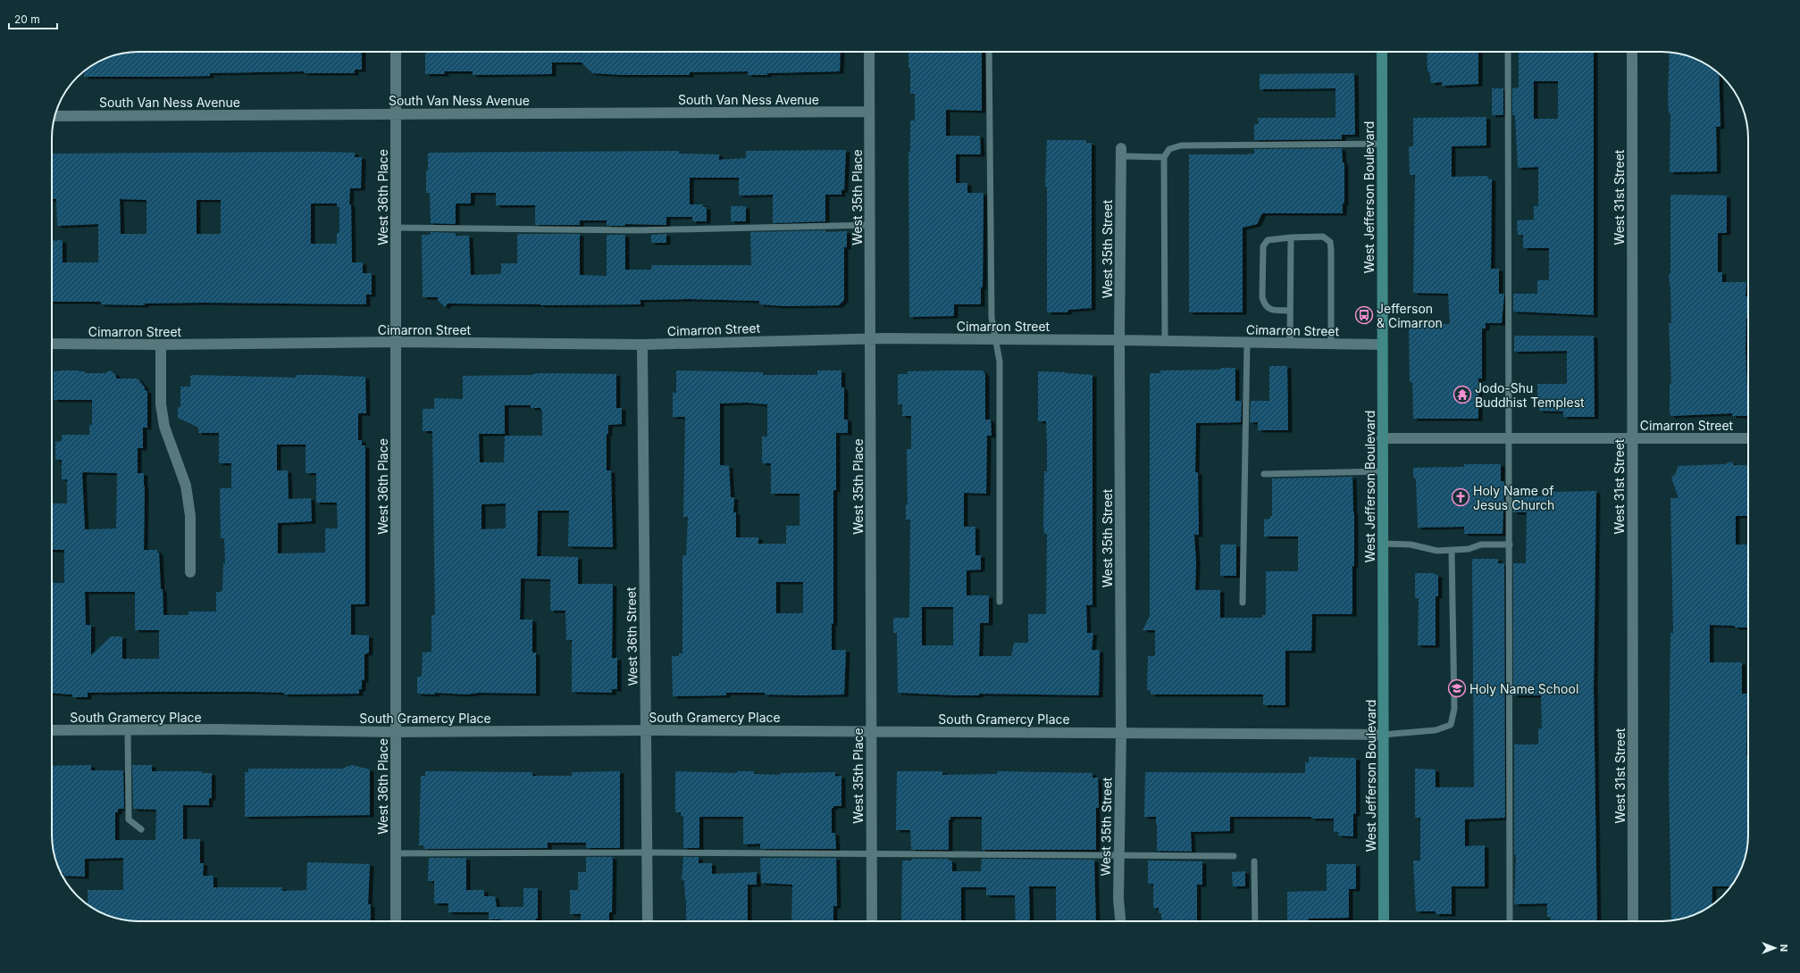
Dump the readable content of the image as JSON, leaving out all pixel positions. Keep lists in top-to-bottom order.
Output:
{
  "streets": {
    "main road": ["West Jefferson Boulevard"],
    "street": [
      "South Van Ness Avenue",
      "West 36th Place",
      "West 35th Place",
      "West 31st Street",
      "West 35th Street",
      "Cimarron Street",
      "West 36th Street",
      "South Gramercy Place"
    ]
  },
  "crossings": [
    ["South Van Ness Avenue", "West 36th Place"],
    ["South Van Ness Avenue", "West 35th Place"],
    ["West 36th Place", "Cimarron Street"],
    ["West 36th Place", "South Gramercy Place"],
    ["West 35th Place", "Cimarron Street"],
    ["West 35th Place", "South Gramercy Place"],
    ["West Jefferson Boulevard", "Cimarron Street"],
    ["West Jefferson Boulevard", "South Gramercy Place"],
    ["West 31st Street", "Cimarron Street"],
    ["West 35th Street", "Cimarron Street"],
    ["West 35th Street", "South Gramercy Place"],
    ["Cimarron Street", "West 36th Street"],
    ["West 36th Street", "South Gramercy Place"]
  ],
  "places": {
    "bus stop": ["Jefferson & Cimarron"],
    "temple": ["Jodo-Shu Buddhist Templest"],
    "church": ["Holy Name of Jesus Church"],
    "school or university": ["Holy Name School"]
  },
  "scale_bar": "20 m",
  "north": "right"
}
